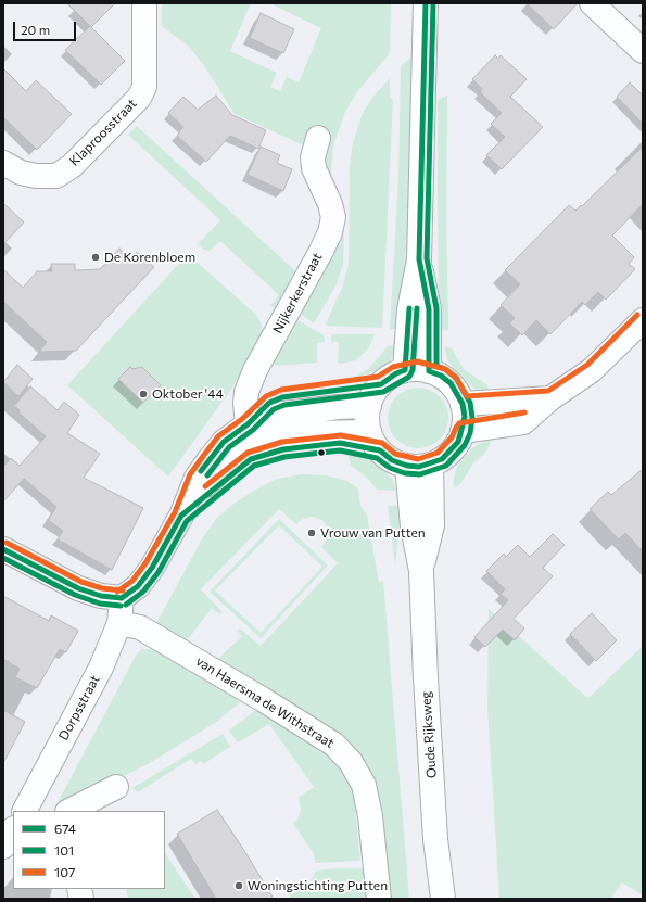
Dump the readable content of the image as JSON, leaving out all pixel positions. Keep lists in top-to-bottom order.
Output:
{
  "streets": {
    "street": [
      "Klaproosstraat",
      "Nijkerkerstraat",
      "van Haersma de Withstraat",
      "Dorpsstraat",
      "Oude Rijksweg"
    ]
  },
  "crossings": [
    ["van Haersma de Withstraat", "Dorpsstraat"]
  ],
  "places": [
    "De Korenbloem",
    "Oktober '44",
    "Vrouw van Putten",
    "Woningstichting Putten"
  ],
  "lines": ["transit line 674", "transit line 101", "transit line 107"],
  "legend": ["674", "101", "107"],
  "scale_bar": "20 m"
}
